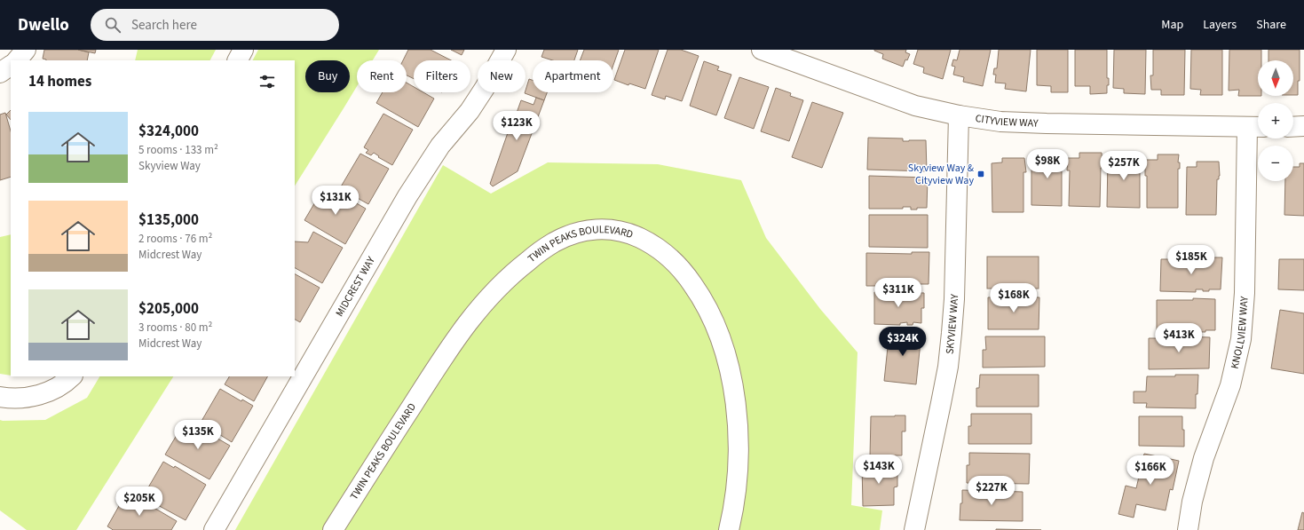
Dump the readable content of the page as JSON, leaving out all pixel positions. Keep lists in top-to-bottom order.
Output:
{
  "streets": {
    "street": [
      "CITYVIEW WAY",
      "TWIN PEAKS BOULEVARD",
      "MIDCREST WAY",
      "SKYVIEW WAY",
      "KNOLLVIEW WAY"
    ]
  },
  "crossings": [
    ["CITYVIEW WAY", "SKYVIEW WAY"],
    ["CITYVIEW WAY", "KNOLLVIEW WAY"]
  ],
  "places": {
    "transit": ["Skyview Way & Cityview Way"]
  },
  "north": "bottom",
  "page": {
    "header": "Dwello",
    "search": "Search here",
    "nav": ["Map", "Layers", "Share"],
    "map_buttons": ["+", "−"],
    "chip": [
      "Buy",
      "Rent",
      "Filters",
      "New",
      "Apartment"
    ],
    "heading": "14 homes",
    "list": [
      {
        "name": "$324,000",
        "note": "5 rooms · 133 m² · Skyview Way"
      },
      {
        "name": "$135,000",
        "note": "2 rooms · 76 m² · Midcrest Way"
      },
      {
        "name": "$205,000",
        "note": "3 rooms · 80 m² · Midcrest Way"
      }
    ],
    "price": [
      "$123K",
      "$98K",
      "$257K",
      "$131K",
      "$185K",
      "$311K",
      "$168K",
      "$413K",
      "$324K",
      "$135K",
      "$143K",
      "$166K",
      "$227K",
      "$205K"
    ]
  }
}
